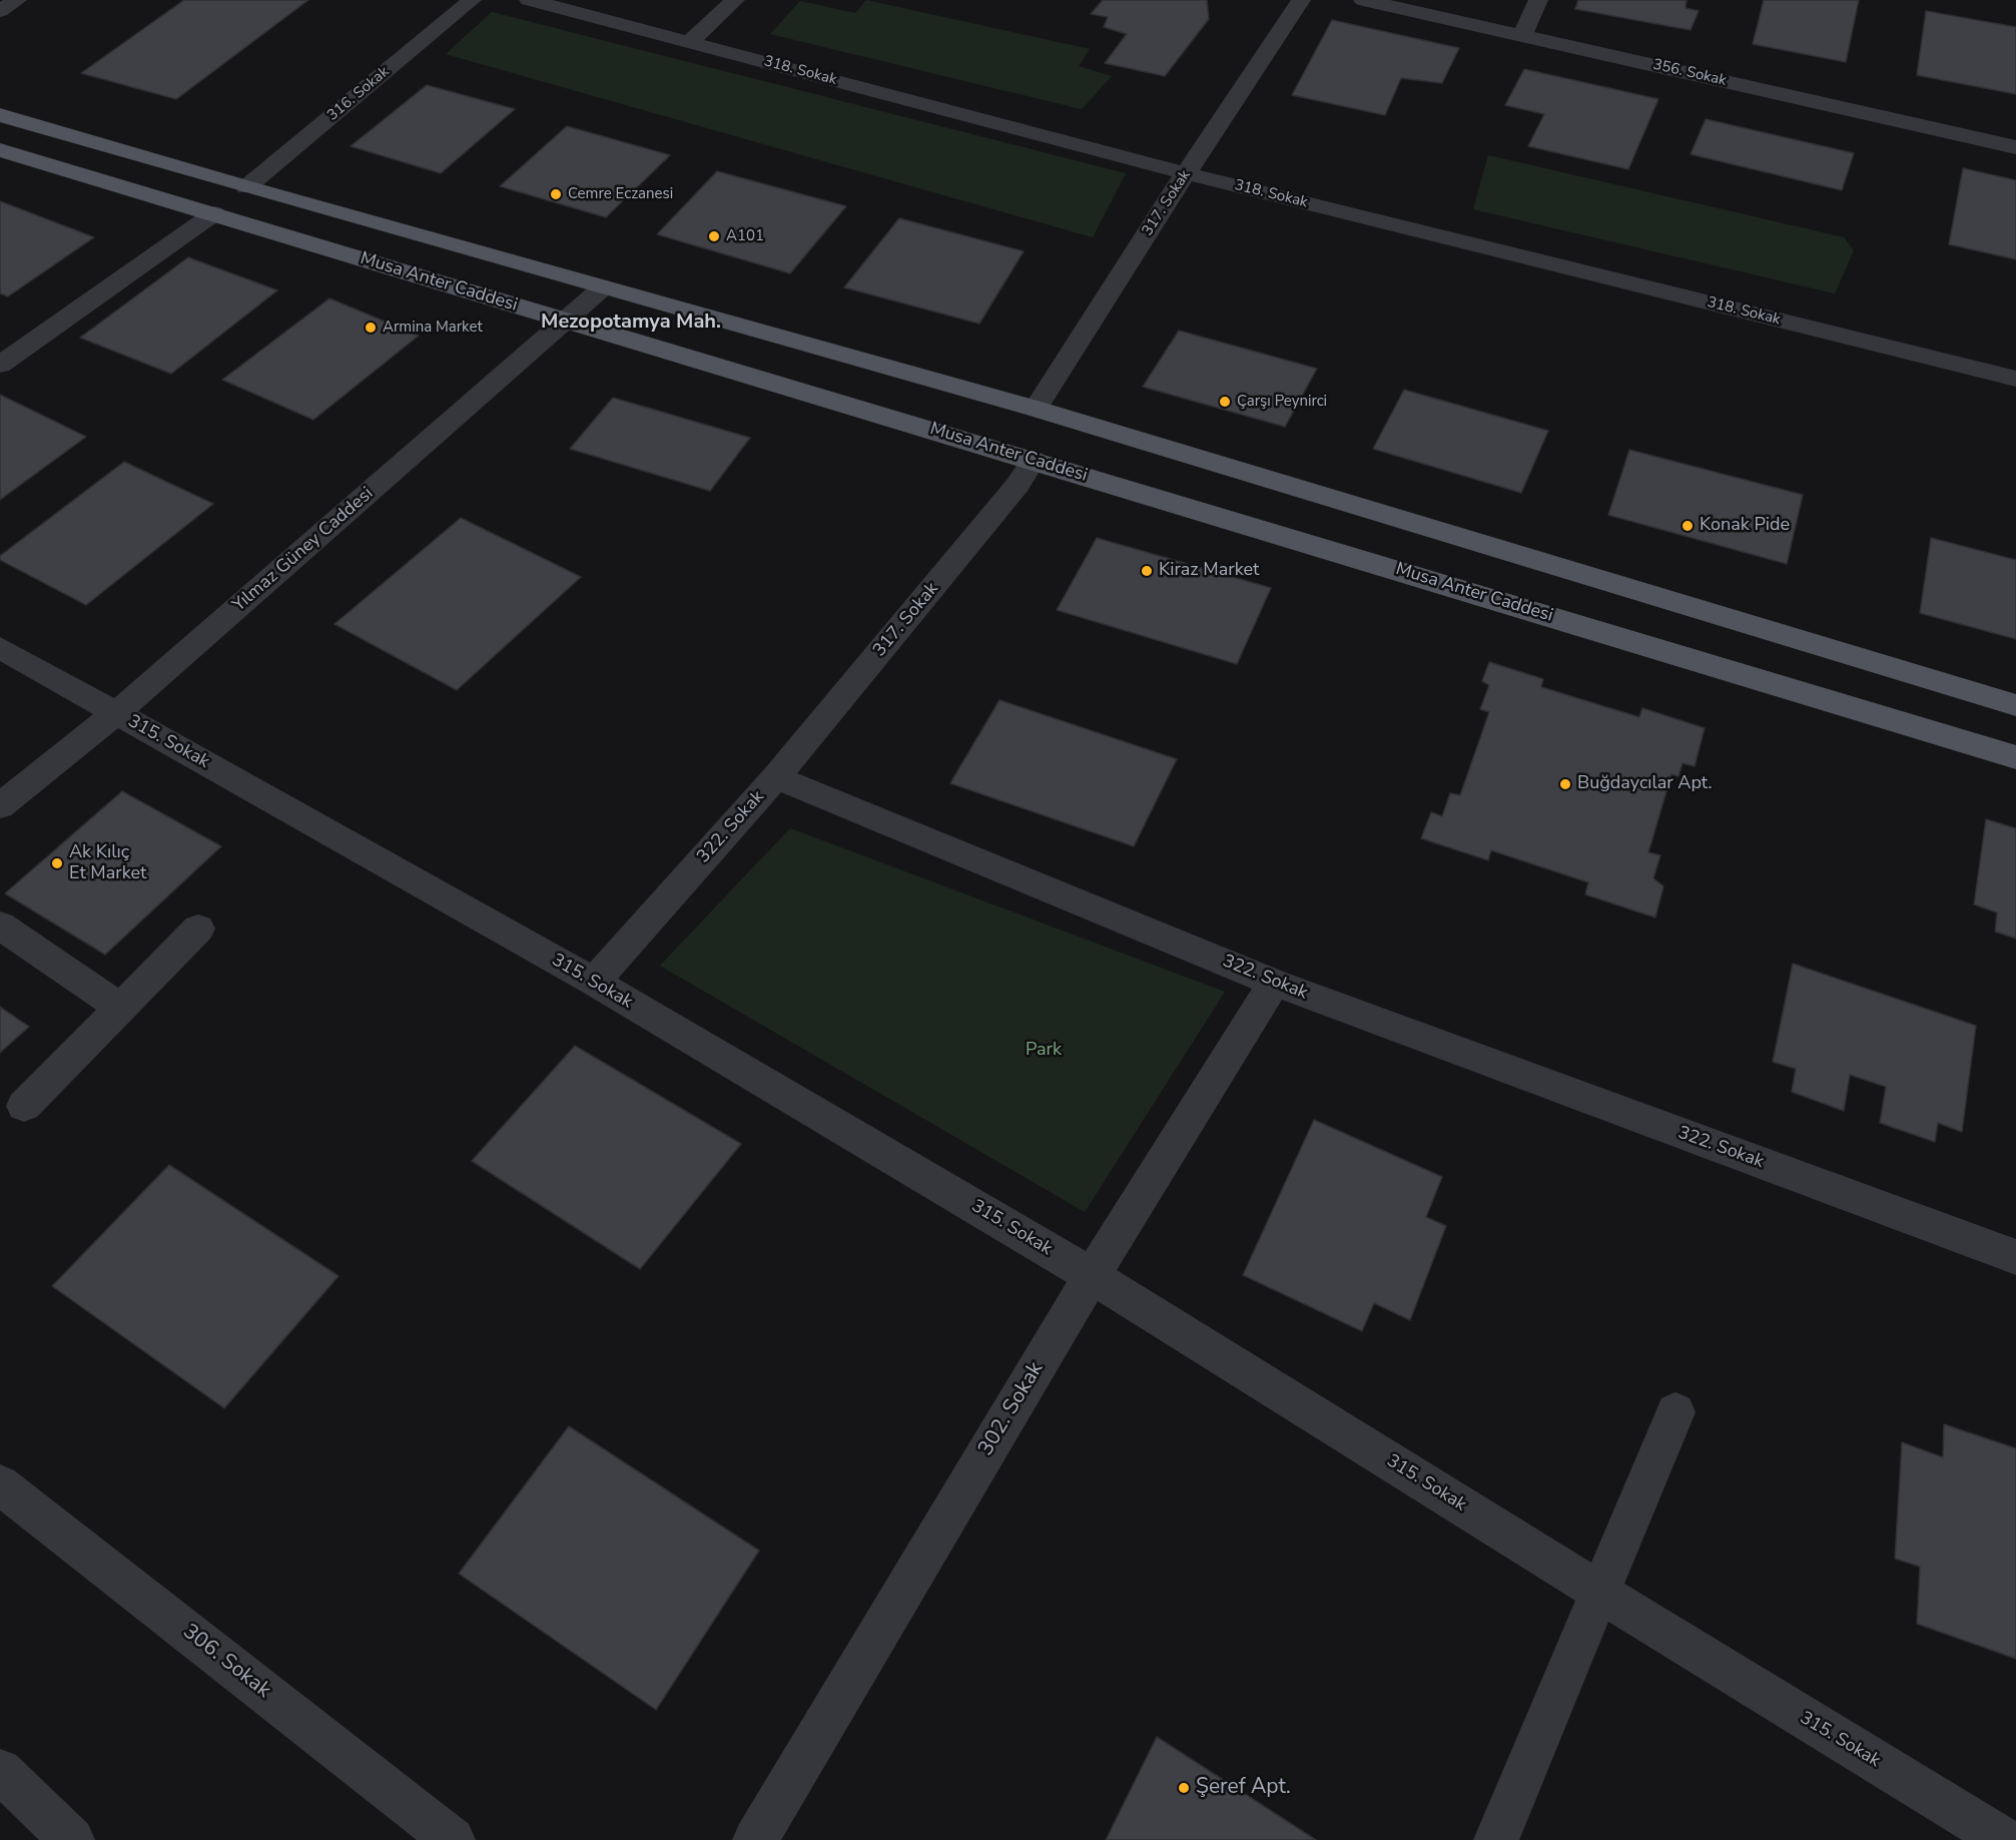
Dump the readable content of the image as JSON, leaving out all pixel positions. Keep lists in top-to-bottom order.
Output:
{
  "streets": {
    "main road": ["Musa Anter Caddesi"],
    "street": [
      "318. Sokak",
      "356. Sokak",
      "316. Sokak",
      "317. Sokak",
      "Yılmaz Güney Caddesi",
      "315. Sokak",
      "322. Sokak",
      "302. Sokak",
      "306. Sokak"
    ]
  },
  "crossings": [
    ["318. Sokak", "317. Sokak"],
    ["316. Sokak", "Musa Anter Caddesi"],
    ["317. Sokak", "Musa Anter Caddesi"],
    ["317. Sokak", "322. Sokak"],
    ["Musa Anter Caddesi", "Yılmaz Güney Caddesi"],
    ["Yılmaz Güney Caddesi", "315. Sokak"],
    ["315. Sokak", "322. Sokak"],
    ["315. Sokak", "302. Sokak"],
    ["322. Sokak", "302. Sokak"]
  ],
  "districts": ["Mezopotamya Mah."],
  "parks": ["Park"],
  "places": [
    "Cemre Eczanesi",
    "A101",
    "Armina Market",
    "Çarşı Peynirci",
    "Konak Pide",
    "Kiraz Market",
    "Buğdaycılar Apt.",
    "Ak Kılıç Et Market",
    "Şeref Apt."
  ]
}
